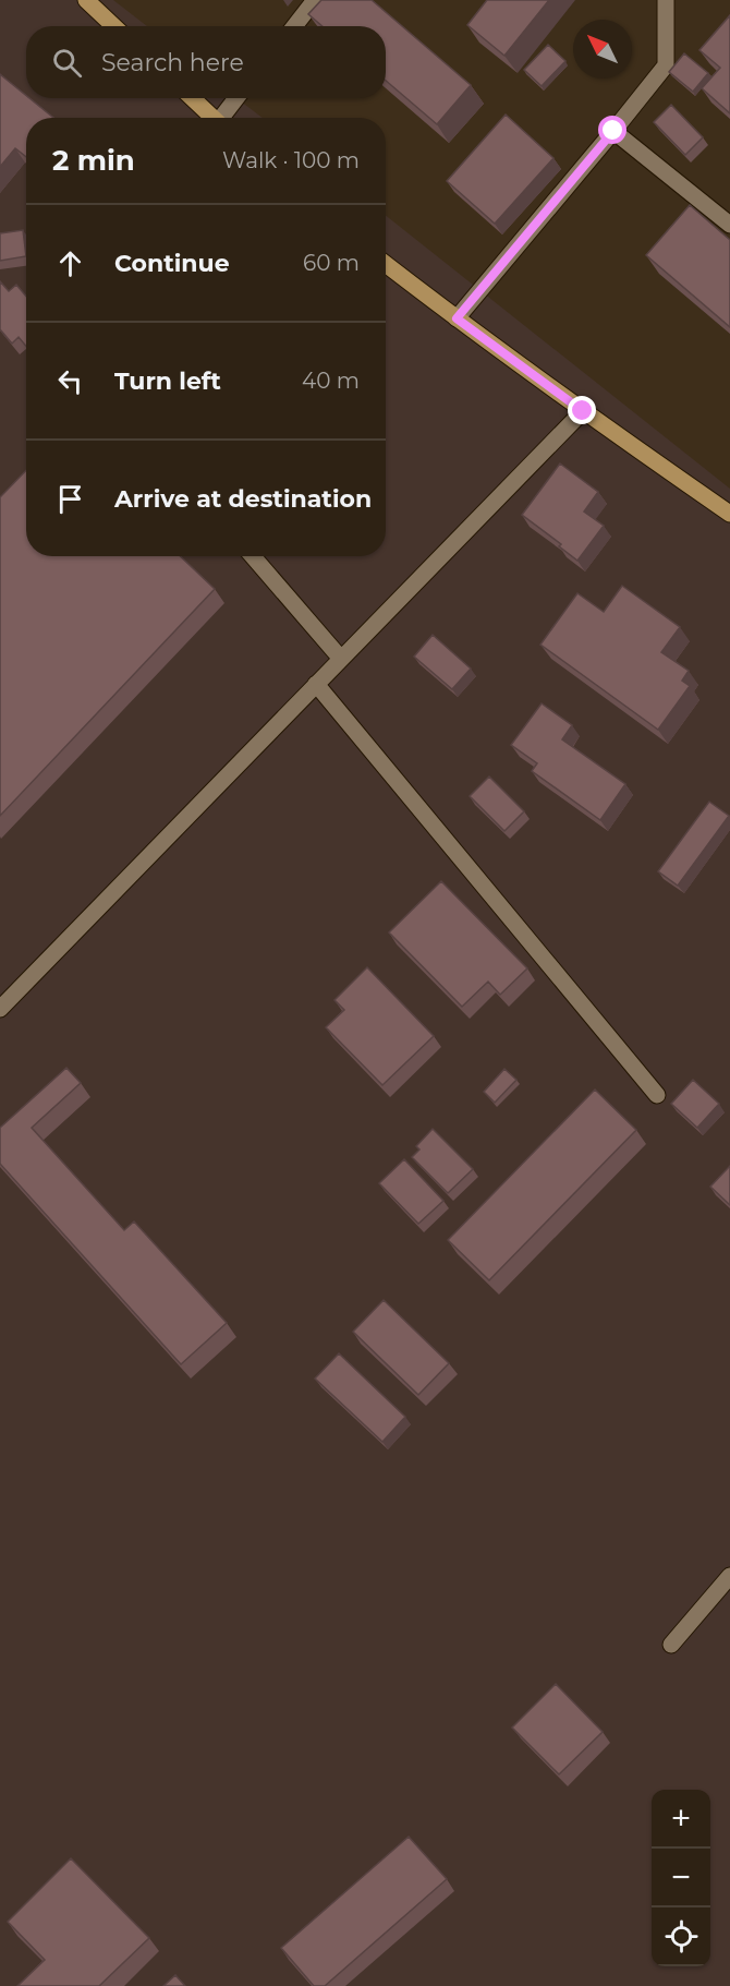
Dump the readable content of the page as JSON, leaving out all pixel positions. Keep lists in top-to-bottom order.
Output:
{
  "north": "top left",
  "page": {
    "search": "Search here",
    "heading": ["2 min", "Walk · 100 m"],
    "list": [
      ["Continue", "60 m"],
      ["Turn left", "40 m"],
      "Arrive at destination"
    ],
    "map_buttons": ["+", "−"]
  }
}
